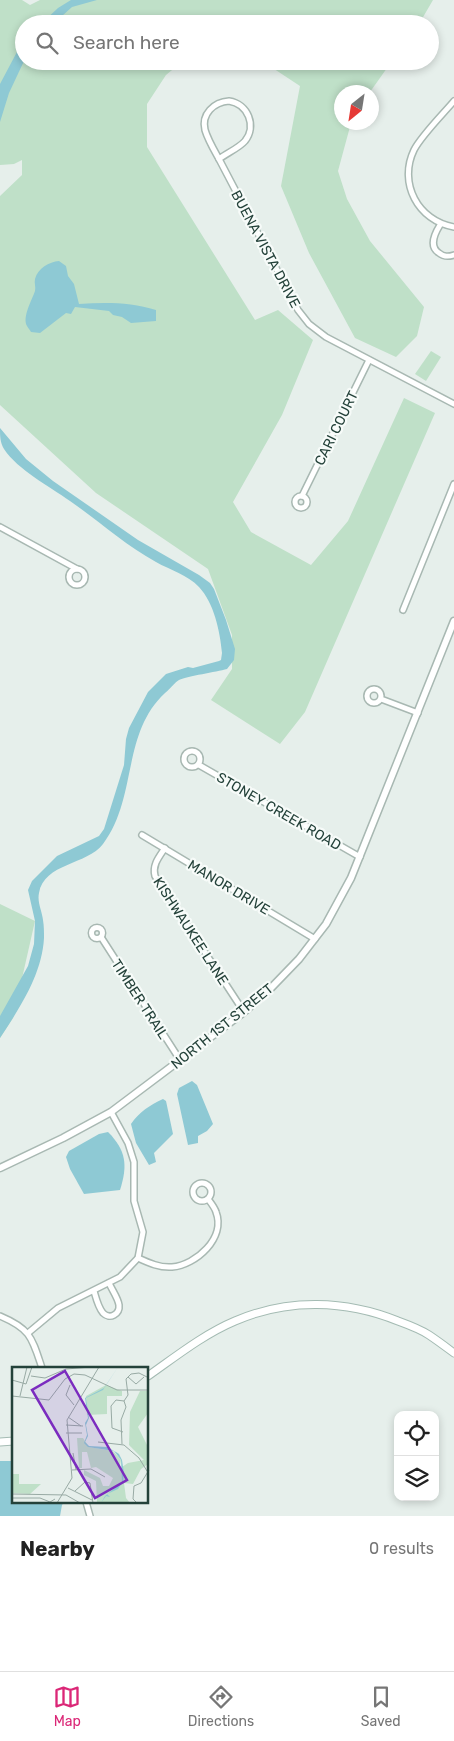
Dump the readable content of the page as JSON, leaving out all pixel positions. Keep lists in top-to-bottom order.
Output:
{
  "streets": {
    "street": [
      "BUENA VISTA DRIVE",
      "CARI COURT",
      "STONEY CREEK ROAD",
      "MANOR DRIVE",
      "KISHWAUKEE LANE",
      "TIMBER TRAIL",
      "NORTH 1ST STREET"
    ]
  },
  "crossings": [
    ["BUENA VISTA DRIVE", "CARI COURT"],
    ["STONEY CREEK ROAD", "NORTH 1ST STREET"],
    ["MANOR DRIVE", "KISHWAUKEE LANE"],
    ["MANOR DRIVE", "NORTH 1ST STREET"],
    ["KISHWAUKEE LANE", "NORTH 1ST STREET"],
    ["TIMBER TRAIL", "NORTH 1ST STREET"]
  ],
  "north": "bottom left",
  "page": {
    "search": "Search here",
    "heading": ["Nearby", "0 results"],
    "nav": ["Map", "Directions", "Saved"]
  }
}
